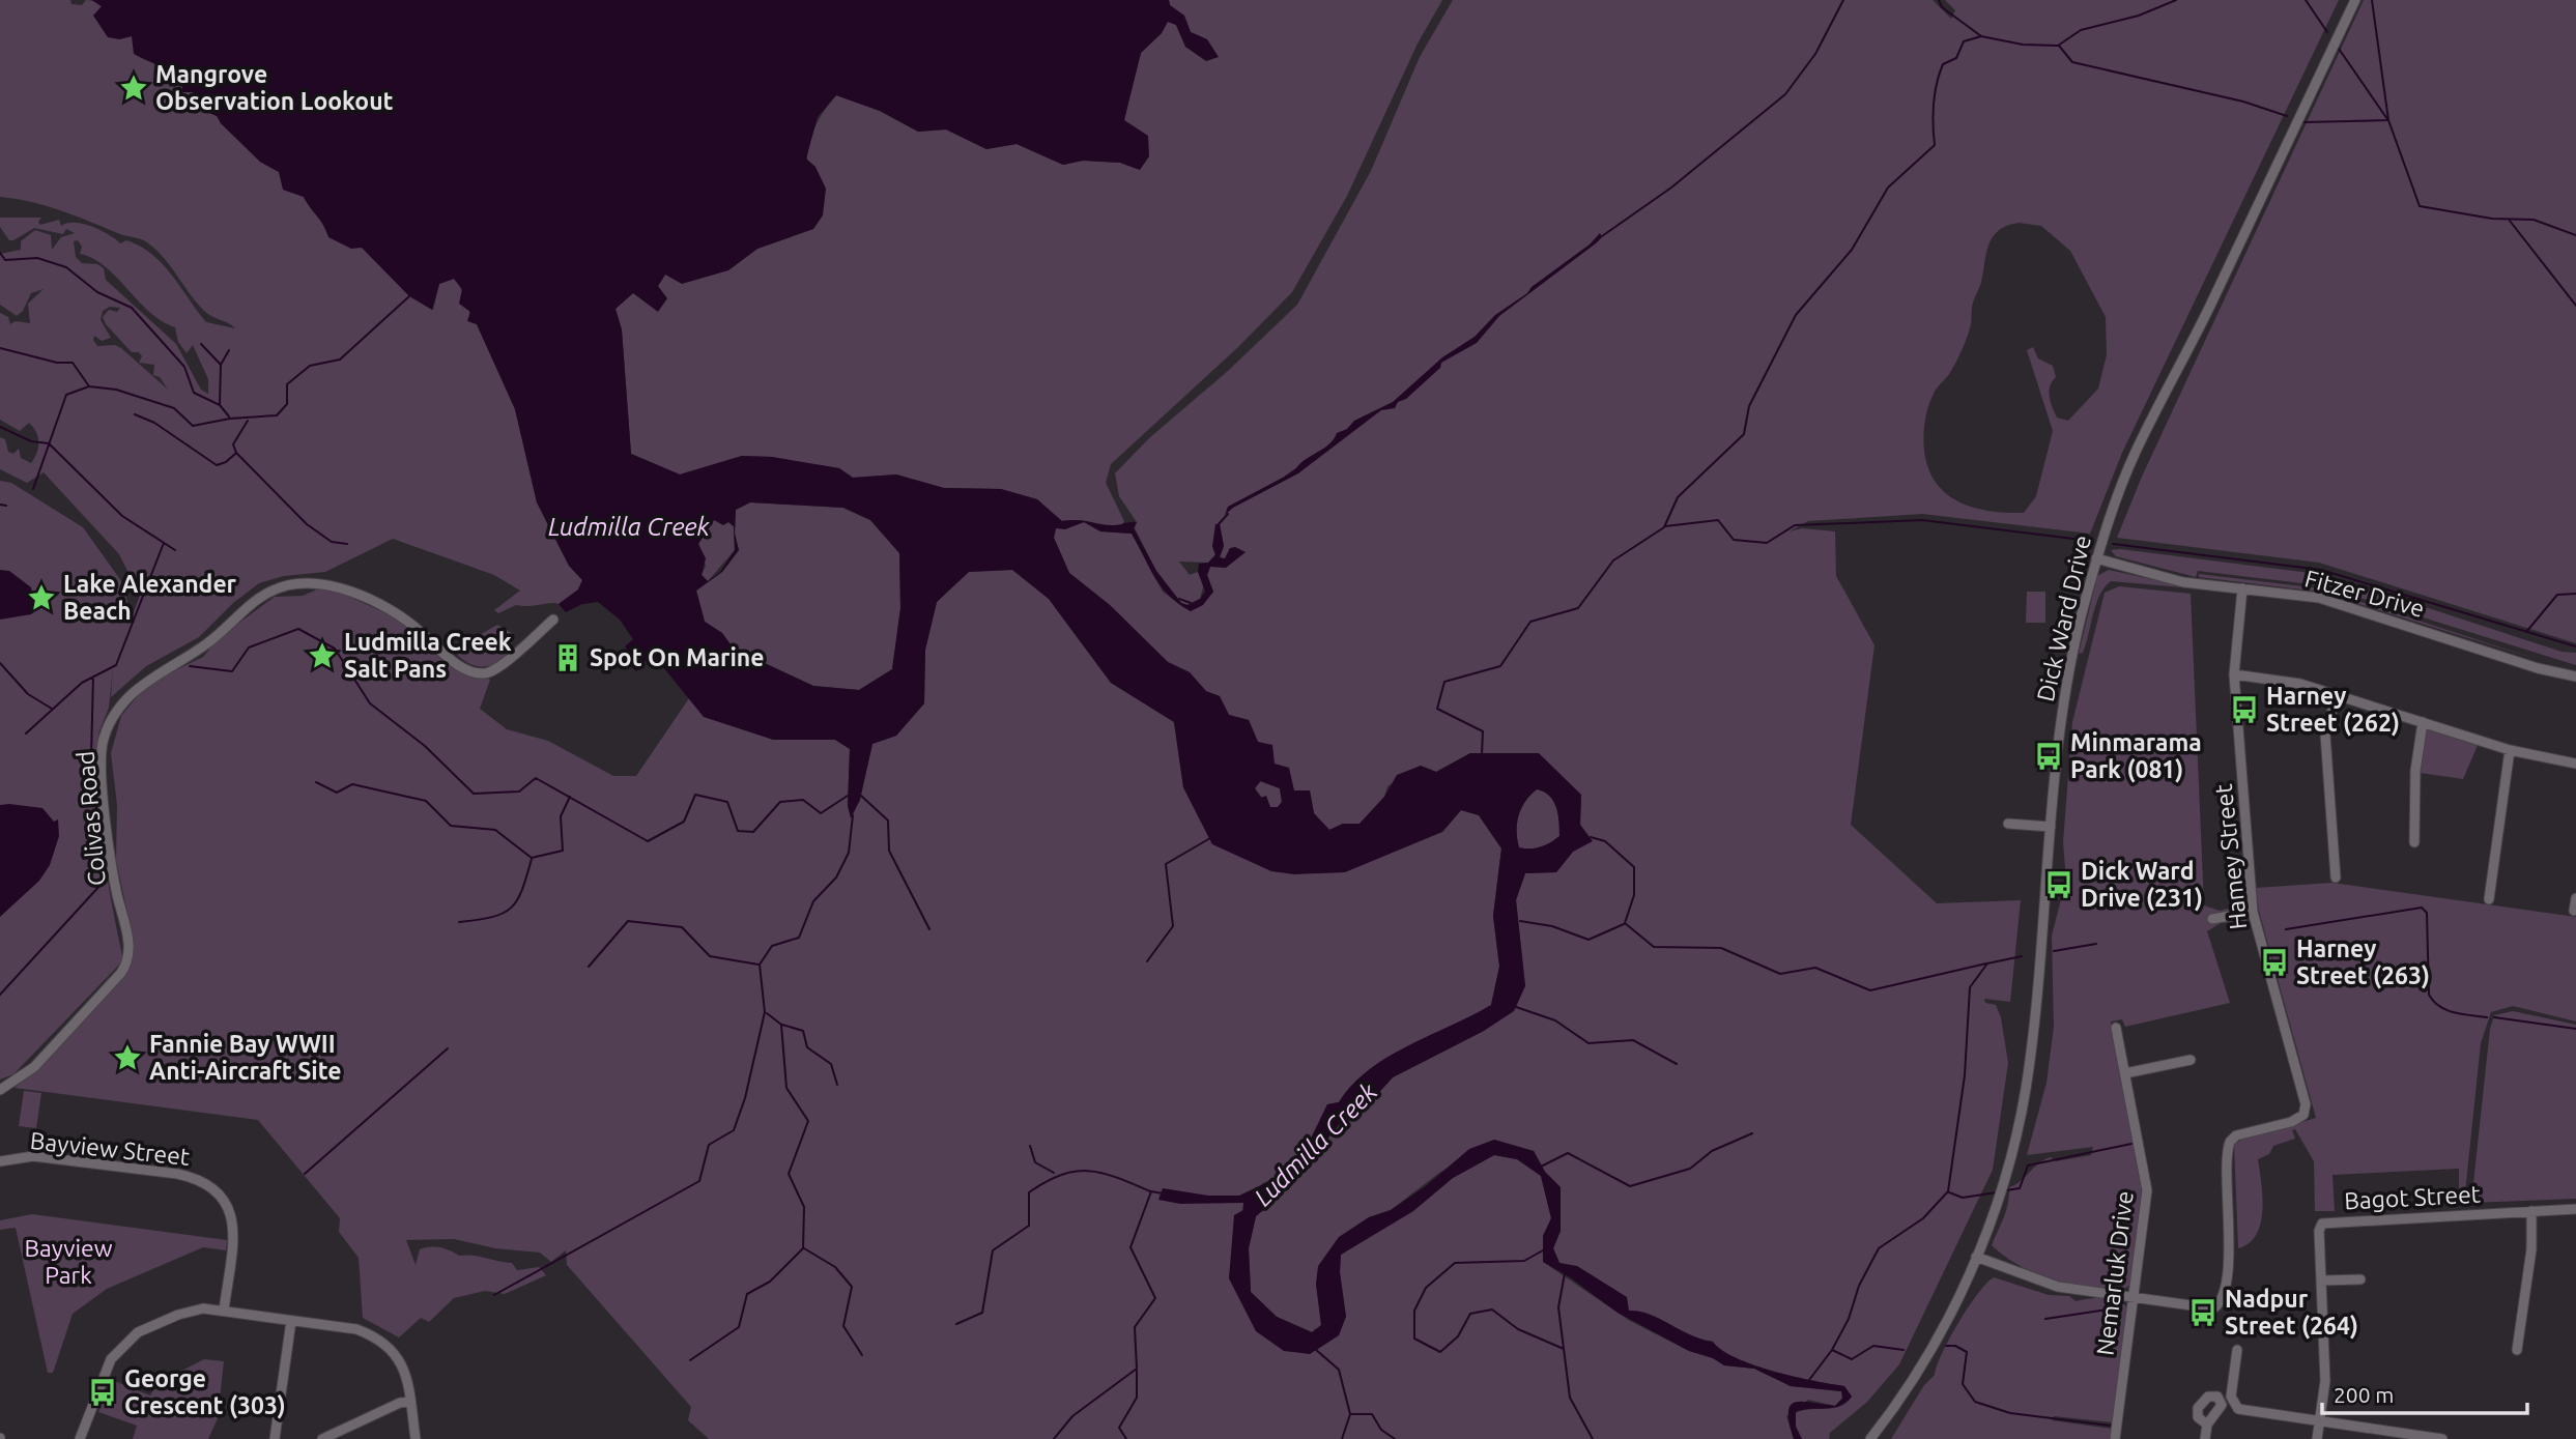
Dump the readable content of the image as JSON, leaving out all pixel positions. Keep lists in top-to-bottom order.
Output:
{
  "streets": {
    "street": [
      "Fitzer Drive",
      "Dick Ward Drive",
      "Colivas Road",
      "Hamey Street",
      "Bayview Street",
      "Bagot Street",
      "Nemarluk Drive"
    ]
  },
  "crossings": [
    ["Fitzer Drive", "Dick Ward Drive"],
    ["Fitzer Drive", "Hamey Street"],
    ["Hamey Street", "Nemarluk Drive"]
  ],
  "water": ["Ludmilla Creek"],
  "parks": ["Bayview Park"],
  "places": {
    "place": [
      "Mangrove Observation Lookout",
      "Lake Alexander Beach",
      "Ludmilla Creek Salt Pans",
      "Fannie Bay WWII Anti-Aircraft Site"
    ],
    "building": ["Spot On Marine"],
    "bus stop": [
      "Harney Street (262)",
      "Minmarama Park (081)",
      "Dick Ward Drive (231)",
      "Harney Street (263)",
      "Nadpur Street (264)",
      "George Crescent (303)"
    ]
  },
  "scale_bar": "200 m"
}
